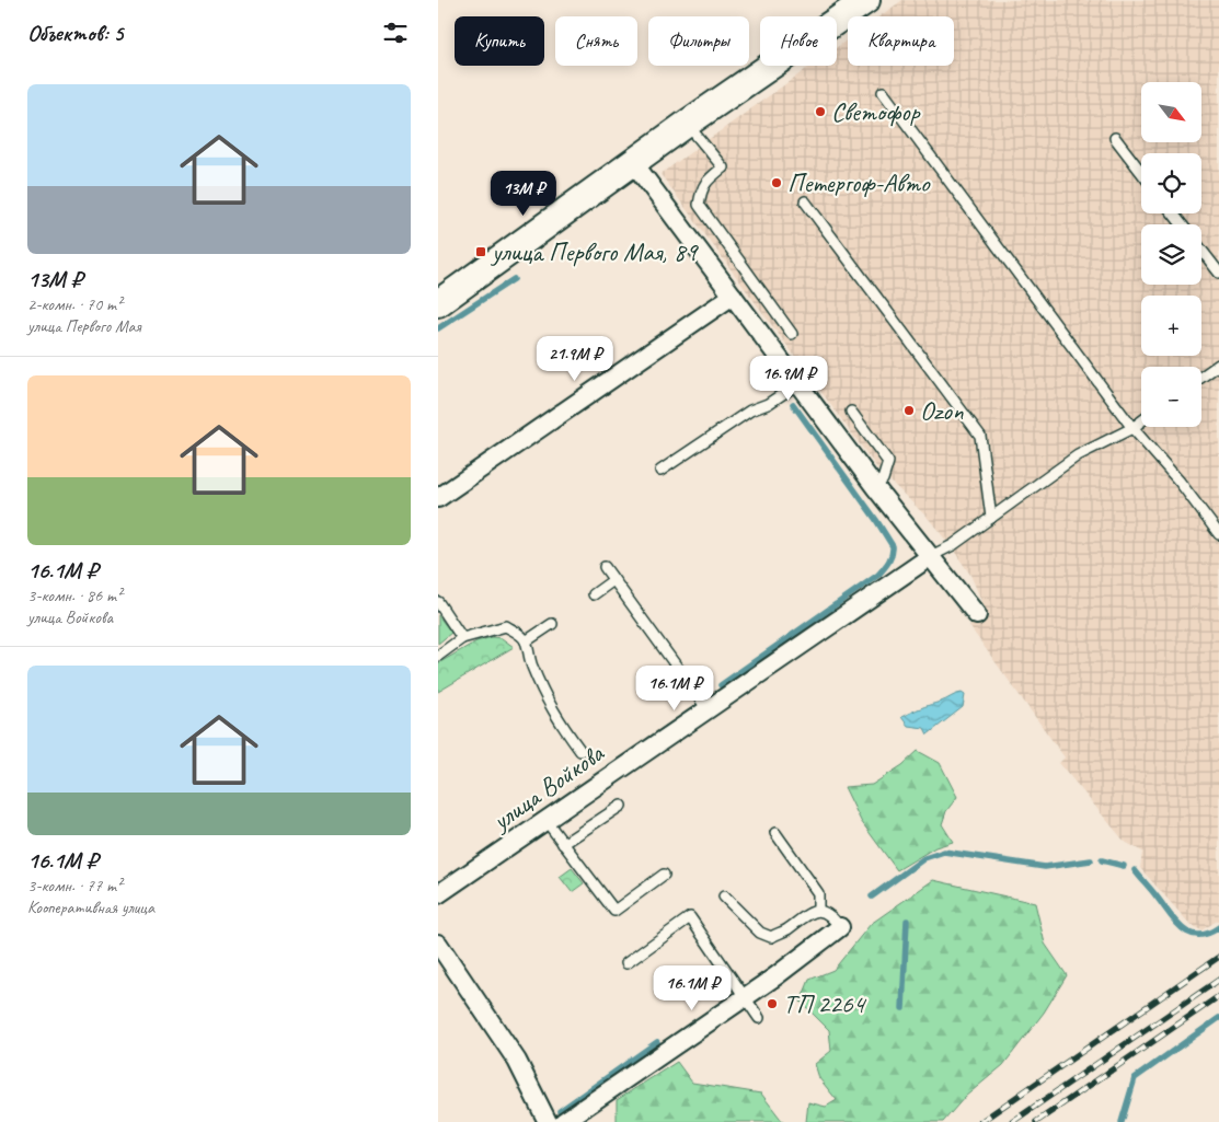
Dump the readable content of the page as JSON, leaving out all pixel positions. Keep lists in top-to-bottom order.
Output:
{
  "streets": {
    "street": ["улица Войкова"]
  },
  "places": {
    "other": [
      "Светофор",
      "Петергоф-Авто",
      "Ozon",
      "ТП 2264"
    ],
    "transit": ["улица Первого Мая, 89"]
  },
  "north": "bottom right",
  "page": {
    "heading": "Объектов: 5",
    "chip": [
      "Купить",
      "Снять",
      "Фильтры",
      "Новое",
      "Квартира"
    ],
    "list": [
      {
        "name": "13M ₽",
        "note": "2-комн. · 70 m² · улица Первого Мая"
      },
      {
        "name": "16.1M ₽",
        "note": "3-комн. · 86 m² · улица Войкова"
      },
      {
        "name": "16.1M ₽",
        "note": "3-комн. · 77 m² · Кооперативная улица"
      }
    ],
    "map_buttons": ["+", "−"],
    "price": [
      "13M ₽",
      "21.9M ₽",
      "16.9M ₽",
      "16.1M ₽",
      "16.1M ₽"
    ]
  }
}
